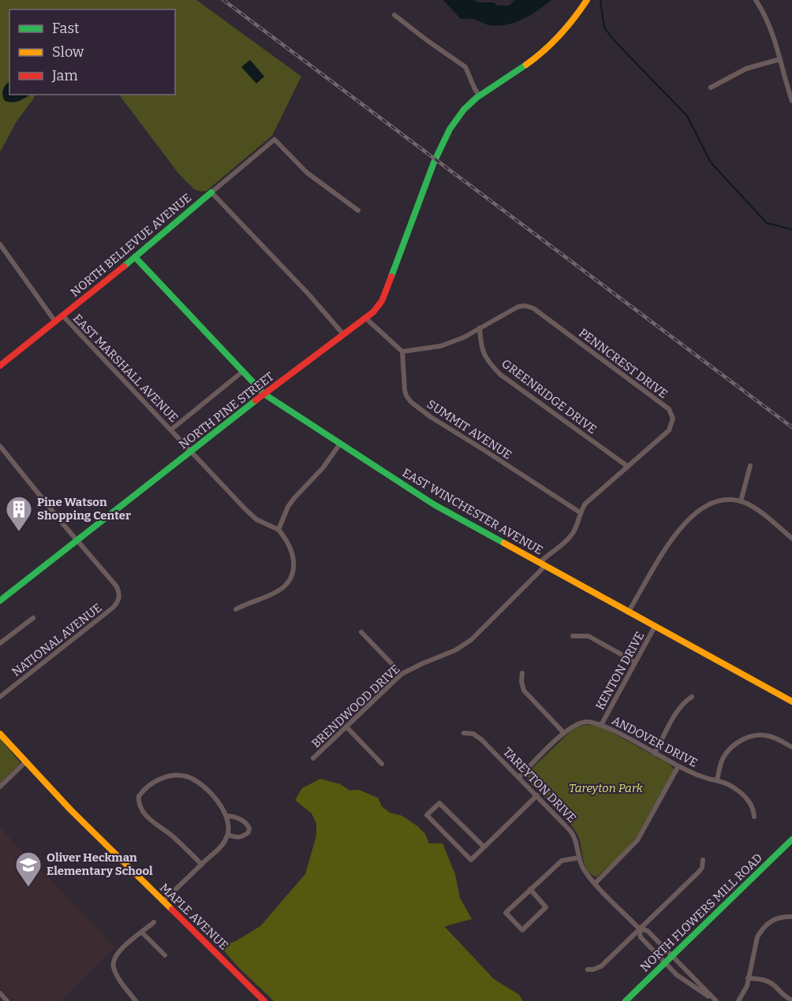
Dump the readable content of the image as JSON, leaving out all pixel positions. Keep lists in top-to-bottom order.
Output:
{
  "streets": {
    "main road": [
      "NORTH BELLEVUE AVENUE",
      "NORTH PINE STREET",
      "EAST WINCHESTER AVENUE",
      "NORTH FLOWERS MILL ROAD",
      "MAPLE AVENUE"
    ],
    "street": [
      "PENNCREST DRIVE",
      "EAST MARSHALL AVENUE",
      "GREENRIDGE DRIVE",
      "SUMMIT AVENUE",
      "NATIONAL AVENUE",
      "KENTON DRIVE",
      "BRENDWOOD DRIVE",
      "ANDOVER DRIVE",
      "TAREYTON DRIVE"
    ]
  },
  "crossings": [
    ["NORTH BELLEVUE AVENUE", "EAST MARSHALL AVENUE"],
    ["NORTH BELLEVUE AVENUE", "EAST WINCHESTER AVENUE"],
    ["PENNCREST DRIVE", "GREENRIDGE DRIVE"],
    ["PENNCREST DRIVE", "SUMMIT AVENUE"],
    ["PENNCREST DRIVE", "EAST WINCHESTER AVENUE"],
    ["PENNCREST DRIVE", "BRENDWOOD DRIVE"],
    ["EAST MARSHALL AVENUE", "NORTH PINE STREET"],
    ["NORTH PINE STREET", "EAST WINCHESTER AVENUE"],
    ["NORTH PINE STREET", "NATIONAL AVENUE"],
    ["EAST WINCHESTER AVENUE", "KENTON DRIVE"],
    ["EAST WINCHESTER AVENUE", "BRENDWOOD DRIVE"],
    ["KENTON DRIVE", "ANDOVER DRIVE"],
    ["ANDOVER DRIVE", "TAREYTON DRIVE"],
    ["TAREYTON DRIVE", "NORTH FLOWERS MILL ROAD"]
  ],
  "parks": ["Tareyton Park"],
  "places": {
    "building": ["Pine Watson Shopping Center"],
    "school or university": ["Oliver Heckman Elementary School"]
  },
  "legend": ["Fast", "Slow", "Jam"]
}
